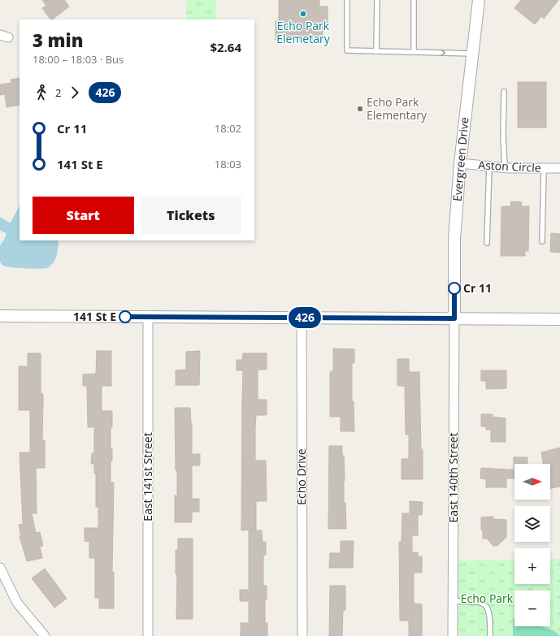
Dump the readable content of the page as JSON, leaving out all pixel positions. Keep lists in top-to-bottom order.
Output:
{
  "streets": {
    "street": [
      "Evergreen Drive",
      "Aston Circle",
      "East 141st Street",
      "Echo Drive",
      "East 140th Street"
    ]
  },
  "crossings": [
    ["Evergreen Drive", "Aston Circle"],
    ["Evergreen Drive", "East 140th Street"]
  ],
  "parks": ["Echo Park"],
  "places": [
    "Echo Park Elemetary",
    "Echo Park Elementary",
    "Cr 11",
    "141 St E"
  ],
  "lines": ["bus line 426"],
  "north": "right",
  "page": {
    "on_map": "426",
    "heading": ["3 min", "18:00 – 18:03 · Bus", "$2.64"],
    "legs": ["2", "426"],
    "list": [
      {
        "name": "Cr 11",
        "value": "18:02"
      },
      {
        "name": "141 St E",
        "value": "18:03"
      }
    ],
    "buttons": ["Start", "Tickets"],
    "map_buttons": ["+", "−"]
  }
}
